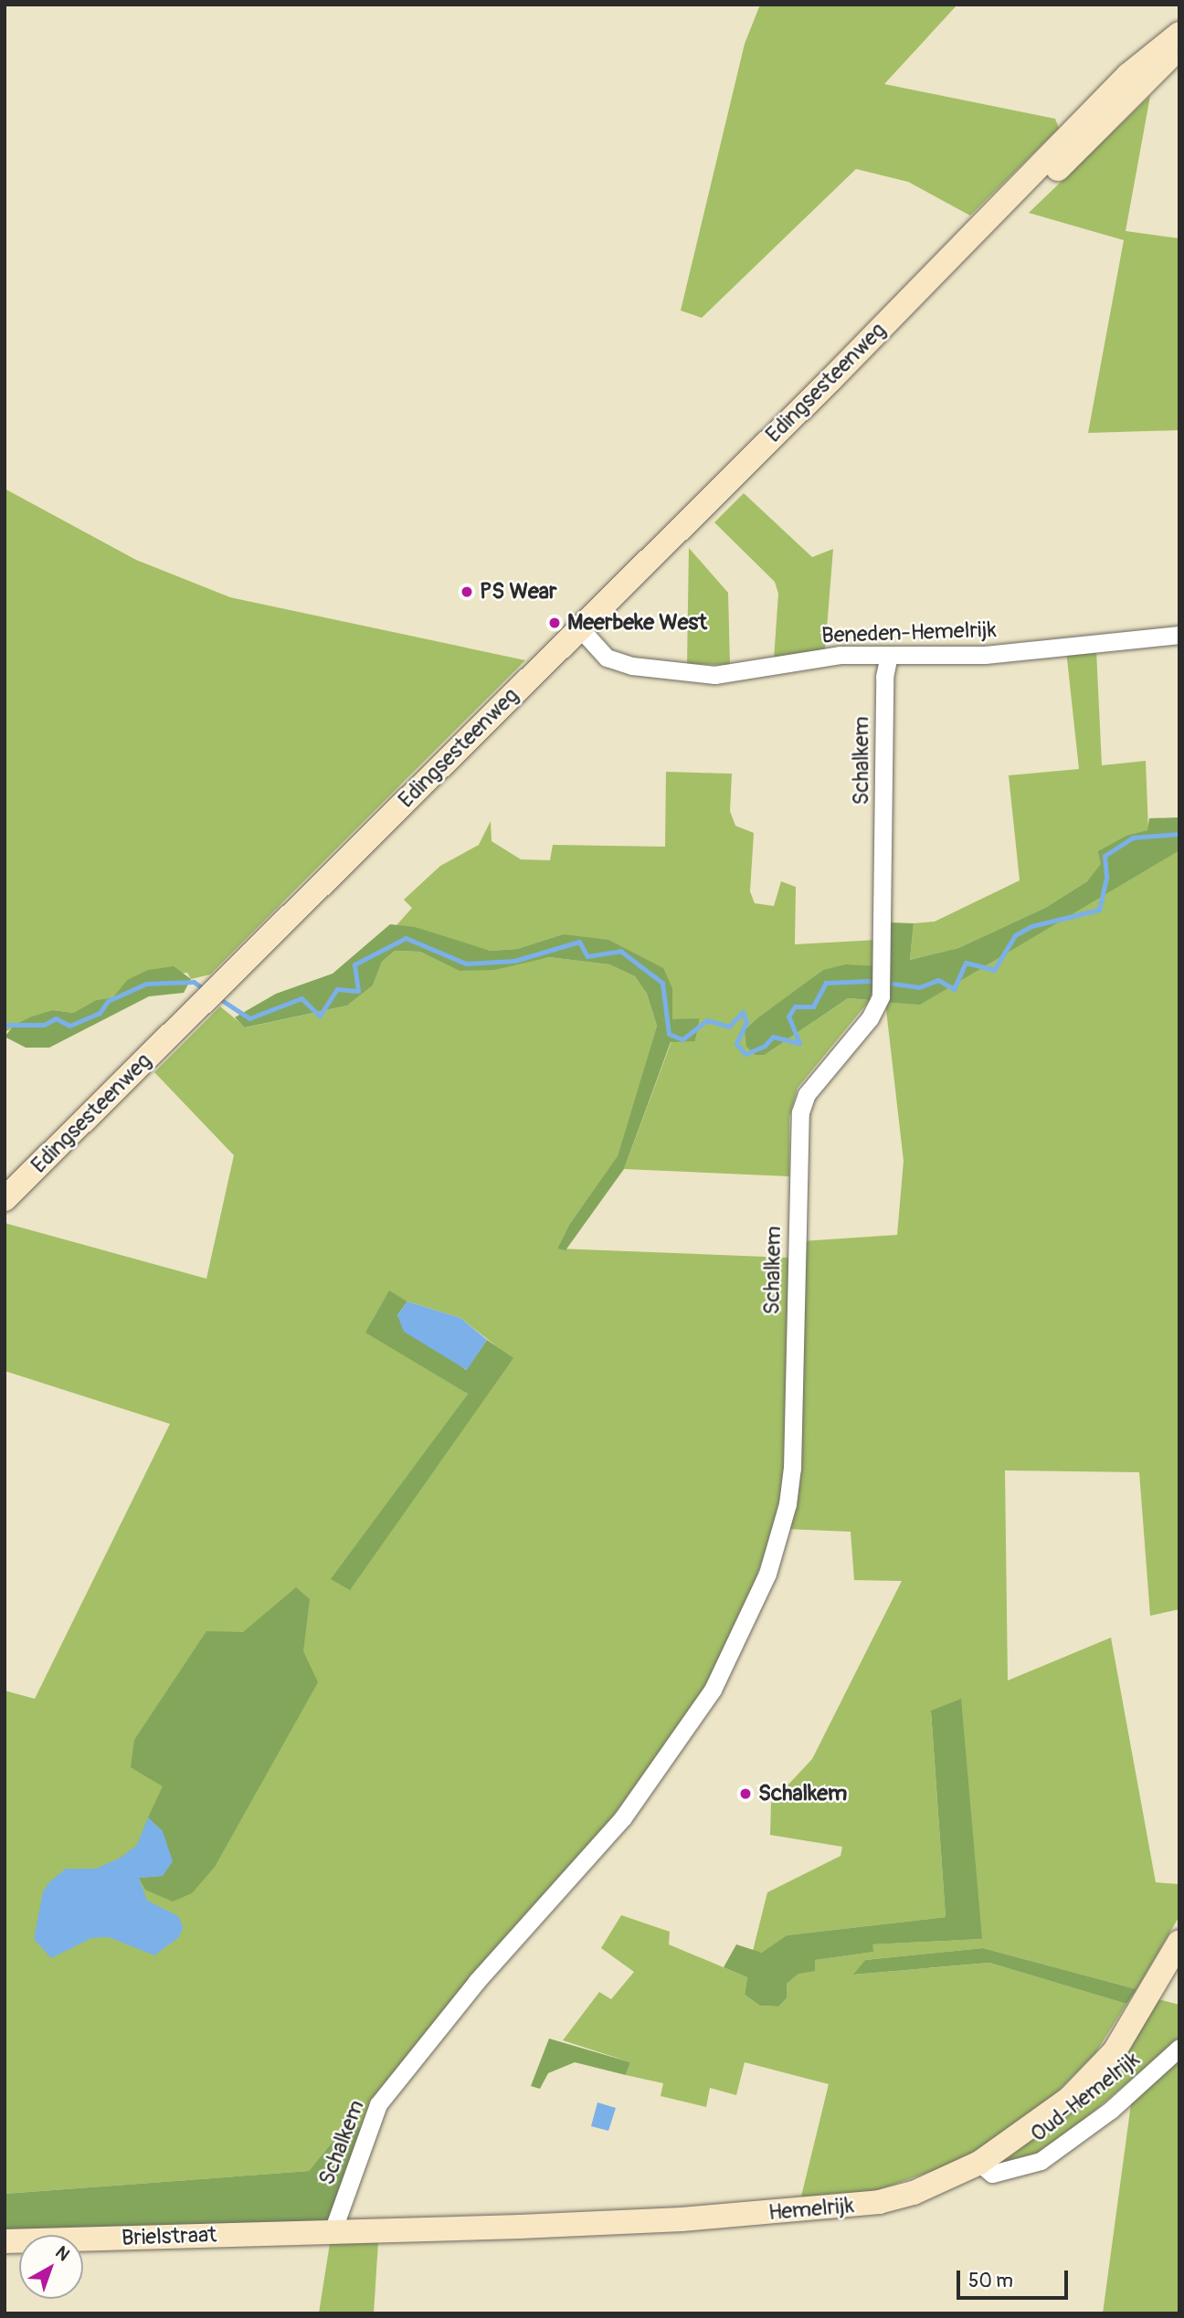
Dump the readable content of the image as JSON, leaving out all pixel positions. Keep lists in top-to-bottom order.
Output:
{
  "streets": {
    "main road": ["Edingsesteenweg", "Hemelrijk", "Brielstraat"],
    "street": ["Beneden-Hemelrijk", "Schalkem", "Oud-Hemelrijk"]
  },
  "crossings": [
    ["Edingsesteenweg", "Beneden-Hemelrijk"],
    ["Beneden-Hemelrijk", "Schalkem"],
    ["Schalkem", "Hemelrijk"],
    ["Schalkem", "Brielstraat"],
    ["Oud-Hemelrijk", "Hemelrijk"],
    ["Hemelrijk", "Brielstraat"]
  ],
  "places": ["PS Wear", "Meerbeke West", "Schalkem"],
  "scale_bar": "50 m",
  "north": "top right"
}
